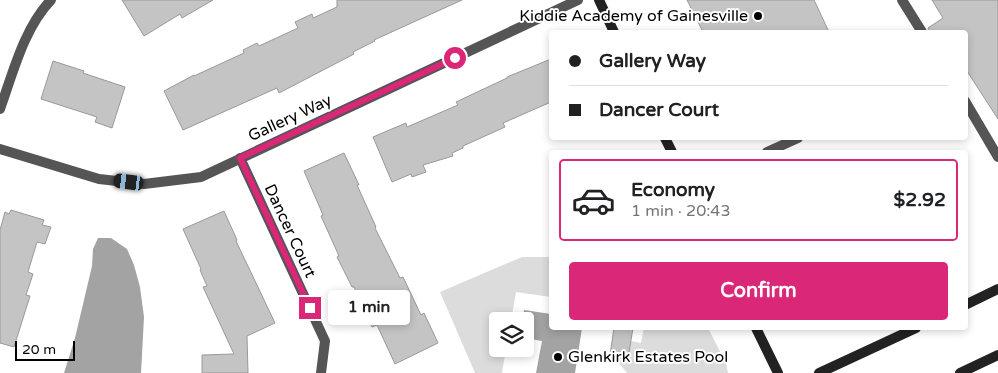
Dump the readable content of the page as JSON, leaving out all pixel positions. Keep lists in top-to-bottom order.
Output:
{
  "streets": {
    "street": ["Gallery Way", "Dancer Court"]
  },
  "crossings": [
    ["Gallery Way", "Dancer Court"]
  ],
  "places": ["Kiddie Academy of Gainesville", "Glenkirk Estates Pool"],
  "scale_bar": "20 m",
  "page": {
    "banner": ["Gallery Way", "Dancer Court"],
    "list": [
      {
        "name": "Economy",
        "note": "1 min · 20:43",
        "value": "$2.92"
      }
    ],
    "buttons": "Confirm",
    "bubble": "1 min",
    "scale": "20 m"
  }
}
